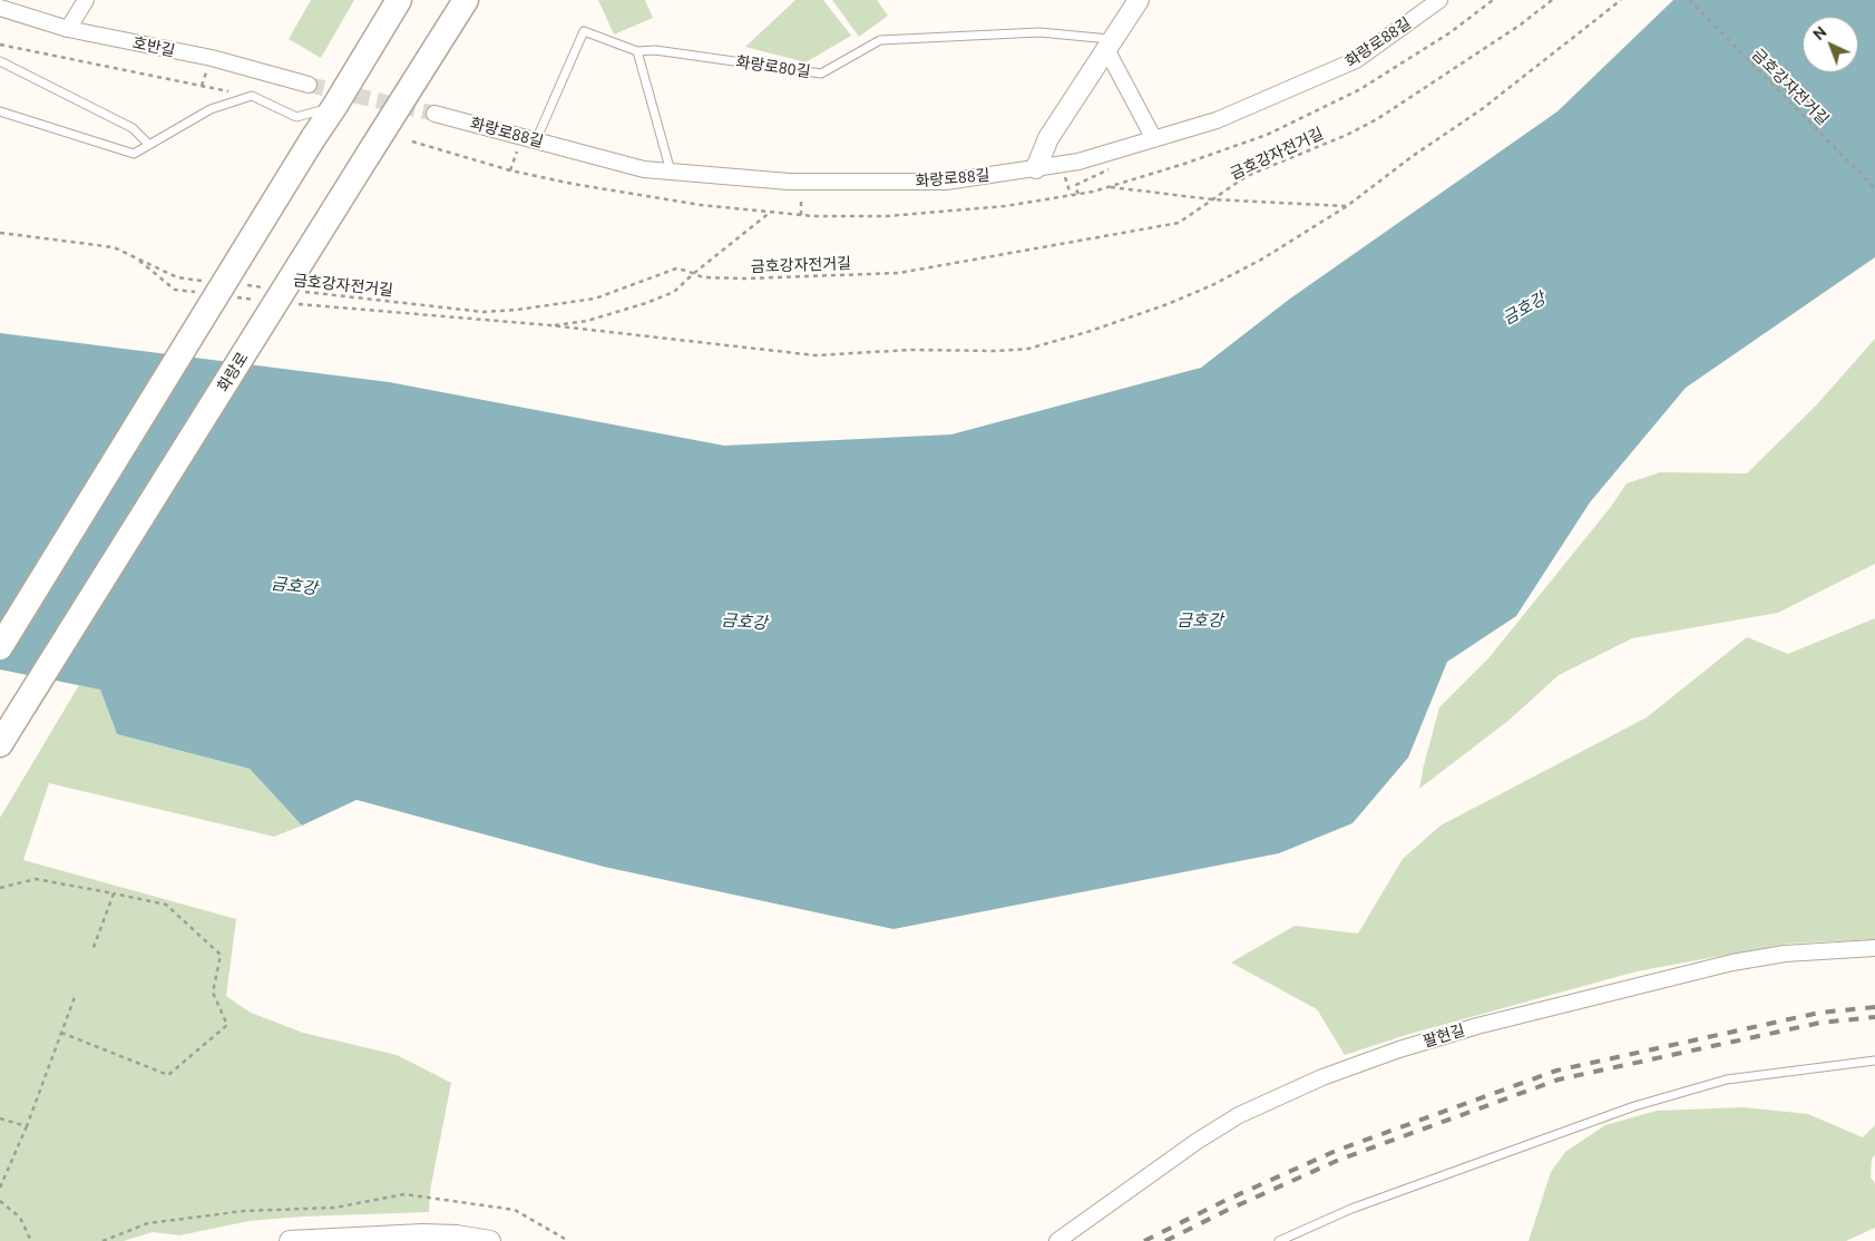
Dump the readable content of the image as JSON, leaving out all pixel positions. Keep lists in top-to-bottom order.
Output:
{
  "streets": {
    "main road": ["화랑로"],
    "street": ["화랑로88길", "호반길", "팔현길"],
    "lane": ["화랑로80길"],
    "path": ["금호강자전거길"]
  },
  "crossings": [
    ["화랑로88길", "화랑로80길"]
  ],
  "water": ["금호강"],
  "north": "top left"
}
